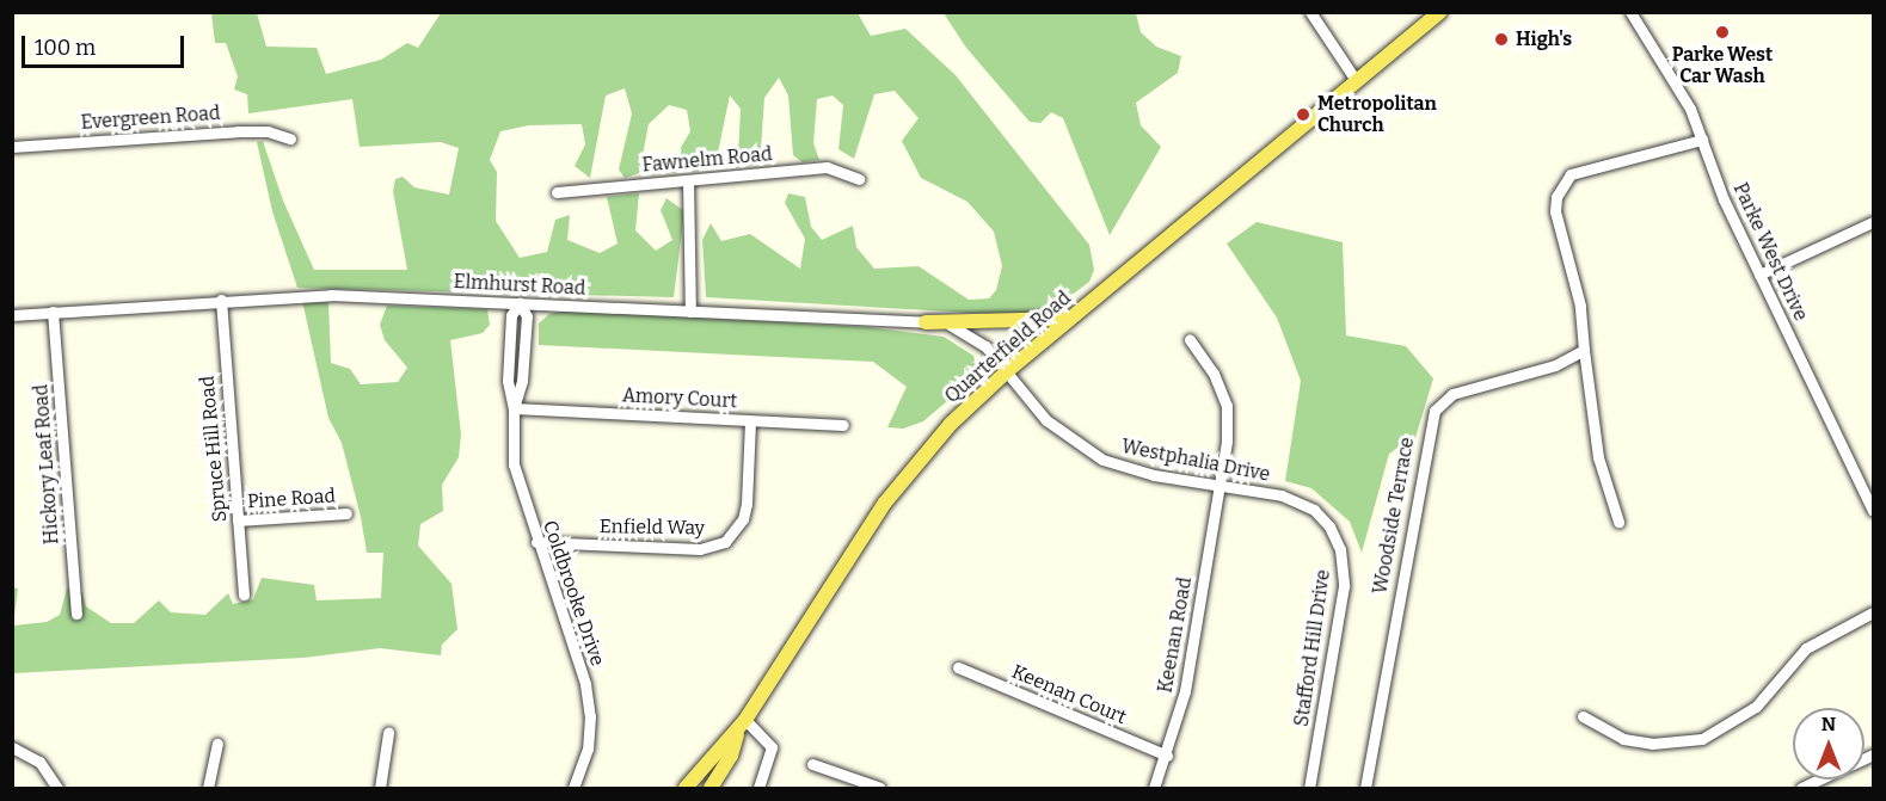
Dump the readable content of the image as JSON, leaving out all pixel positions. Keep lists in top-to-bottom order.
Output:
{
  "streets": {
    "main road": ["Quarterfield Road"],
    "street": [
      "Evergreen Road",
      "Fawnelm Road",
      "Parke West Drive",
      "Elmhurst Road",
      "Amory Court",
      "Spruce Hill Road",
      "Westphalia Drive",
      "Hickory Leaf Road",
      "Pine Road",
      "Woodside Terrace",
      "Enfield Way",
      "Coldbrooke Drive",
      "Keenan Road",
      "Stafford Hill Drive",
      "Keenan Court"
    ]
  },
  "crossings": [
    ["Elmhurst Road", "Quarterfield Road"],
    ["Elmhurst Road", "Spruce Hill Road"],
    ["Elmhurst Road", "Westphalia Drive"],
    ["Elmhurst Road", "Hickory Leaf Road"],
    ["Elmhurst Road", "Coldbrooke Drive"],
    ["Quarterfield Road", "Westphalia Drive"],
    ["Amory Court", "Enfield Way"],
    ["Amory Court", "Coldbrooke Drive"],
    ["Spruce Hill Road", "Pine Road"],
    ["Westphalia Drive", "Keenan Road"],
    ["Westphalia Drive", "Stafford Hill Drive"],
    ["Enfield Way", "Coldbrooke Drive"],
    ["Keenan Road", "Keenan Court"]
  ],
  "places": ["Parke West Car Wash", "High's", "Metropolitan Church"],
  "scale_bar": "100 m",
  "north": "top"
}
